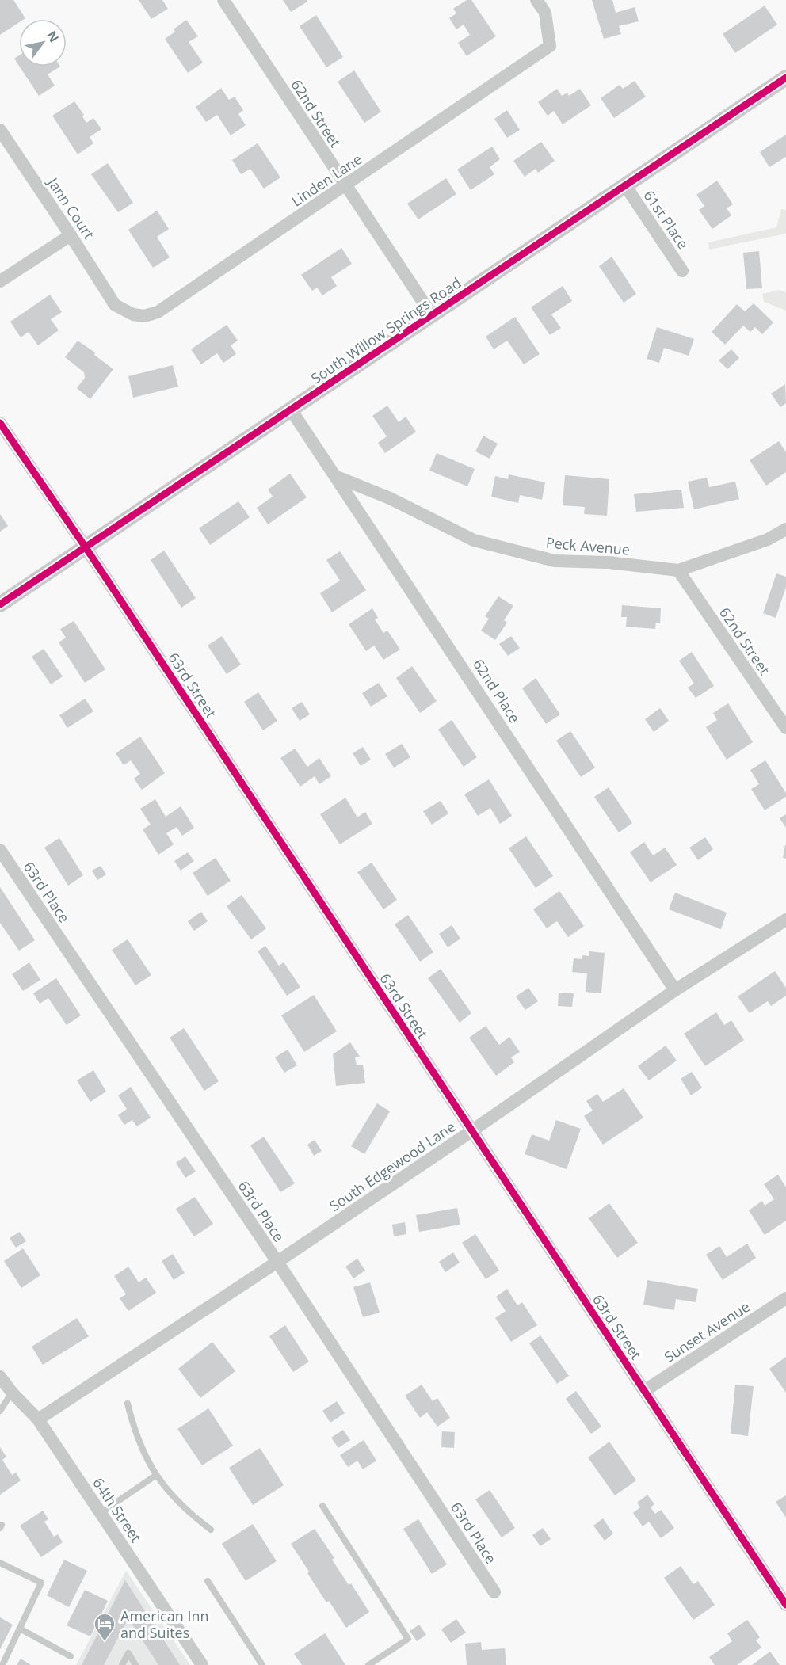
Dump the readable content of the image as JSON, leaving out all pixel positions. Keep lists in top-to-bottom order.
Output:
{
  "streets": {
    "street": [
      "62nd Street",
      "Linden Lane",
      "Jann Court",
      "61st Place",
      "South Willow Springs Road",
      "Peck Avenue",
      "63rd Street",
      "62nd Place",
      "63rd Place",
      "South Edgewood Lane",
      "Sunset Avenue",
      "64th Street"
    ]
  },
  "crossings": [
    ["62nd Street", "Linden Lane"],
    ["62nd Street", "South Willow Springs Road"],
    ["62nd Street", "Peck Avenue"],
    ["Linden Lane", "Jann Court"],
    ["61st Place", "South Willow Springs Road"],
    ["South Willow Springs Road", "63rd Street"],
    ["South Willow Springs Road", "62nd Place"],
    ["Peck Avenue", "62nd Place"],
    ["63rd Street", "South Edgewood Lane"],
    ["63rd Street", "Sunset Avenue"],
    ["62nd Place", "South Edgewood Lane"],
    ["63rd Place", "South Edgewood Lane"],
    ["South Edgewood Lane", "64th Street"]
  ],
  "places": {
    "hotel": ["American Inn and Suites"]
  },
  "north": "top right"
}
